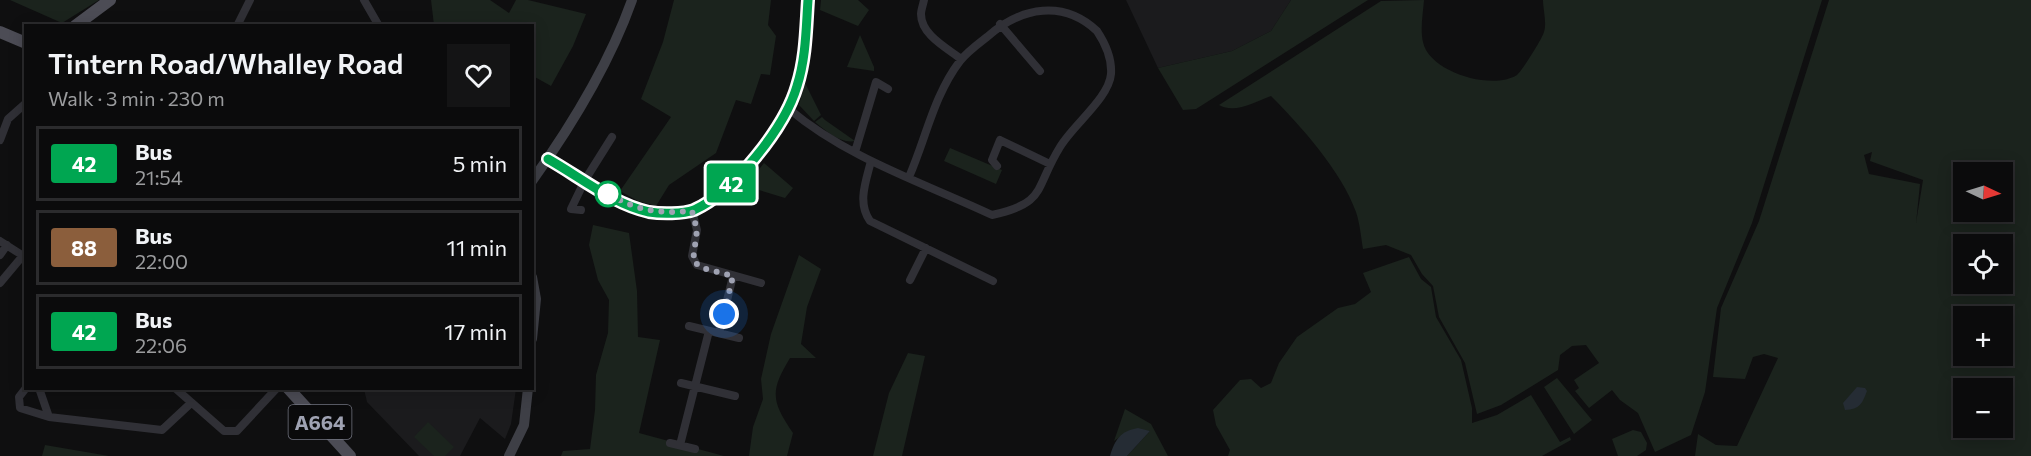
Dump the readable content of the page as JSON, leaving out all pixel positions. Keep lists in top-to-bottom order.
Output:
{
  "streets": {
    "main road": ["A664"]
  },
  "lines": ["bus line 42"],
  "north": "right",
  "page": {
    "on_map": "42",
    "heading": ["Tintern Road/Whalley Road", "Walk · 3 min · 230 m"],
    "list": [
      {
        "mark": "42",
        "name": "Bus",
        "note": "21:54",
        "value": "5 min"
      },
      {
        "mark": "88",
        "name": "Bus",
        "note": "22:00",
        "value": "11 min"
      },
      {
        "mark": "42",
        "name": "Bus",
        "note": "22:06",
        "value": "17 min"
      }
    ],
    "map_buttons": ["+", "−"]
  }
}
